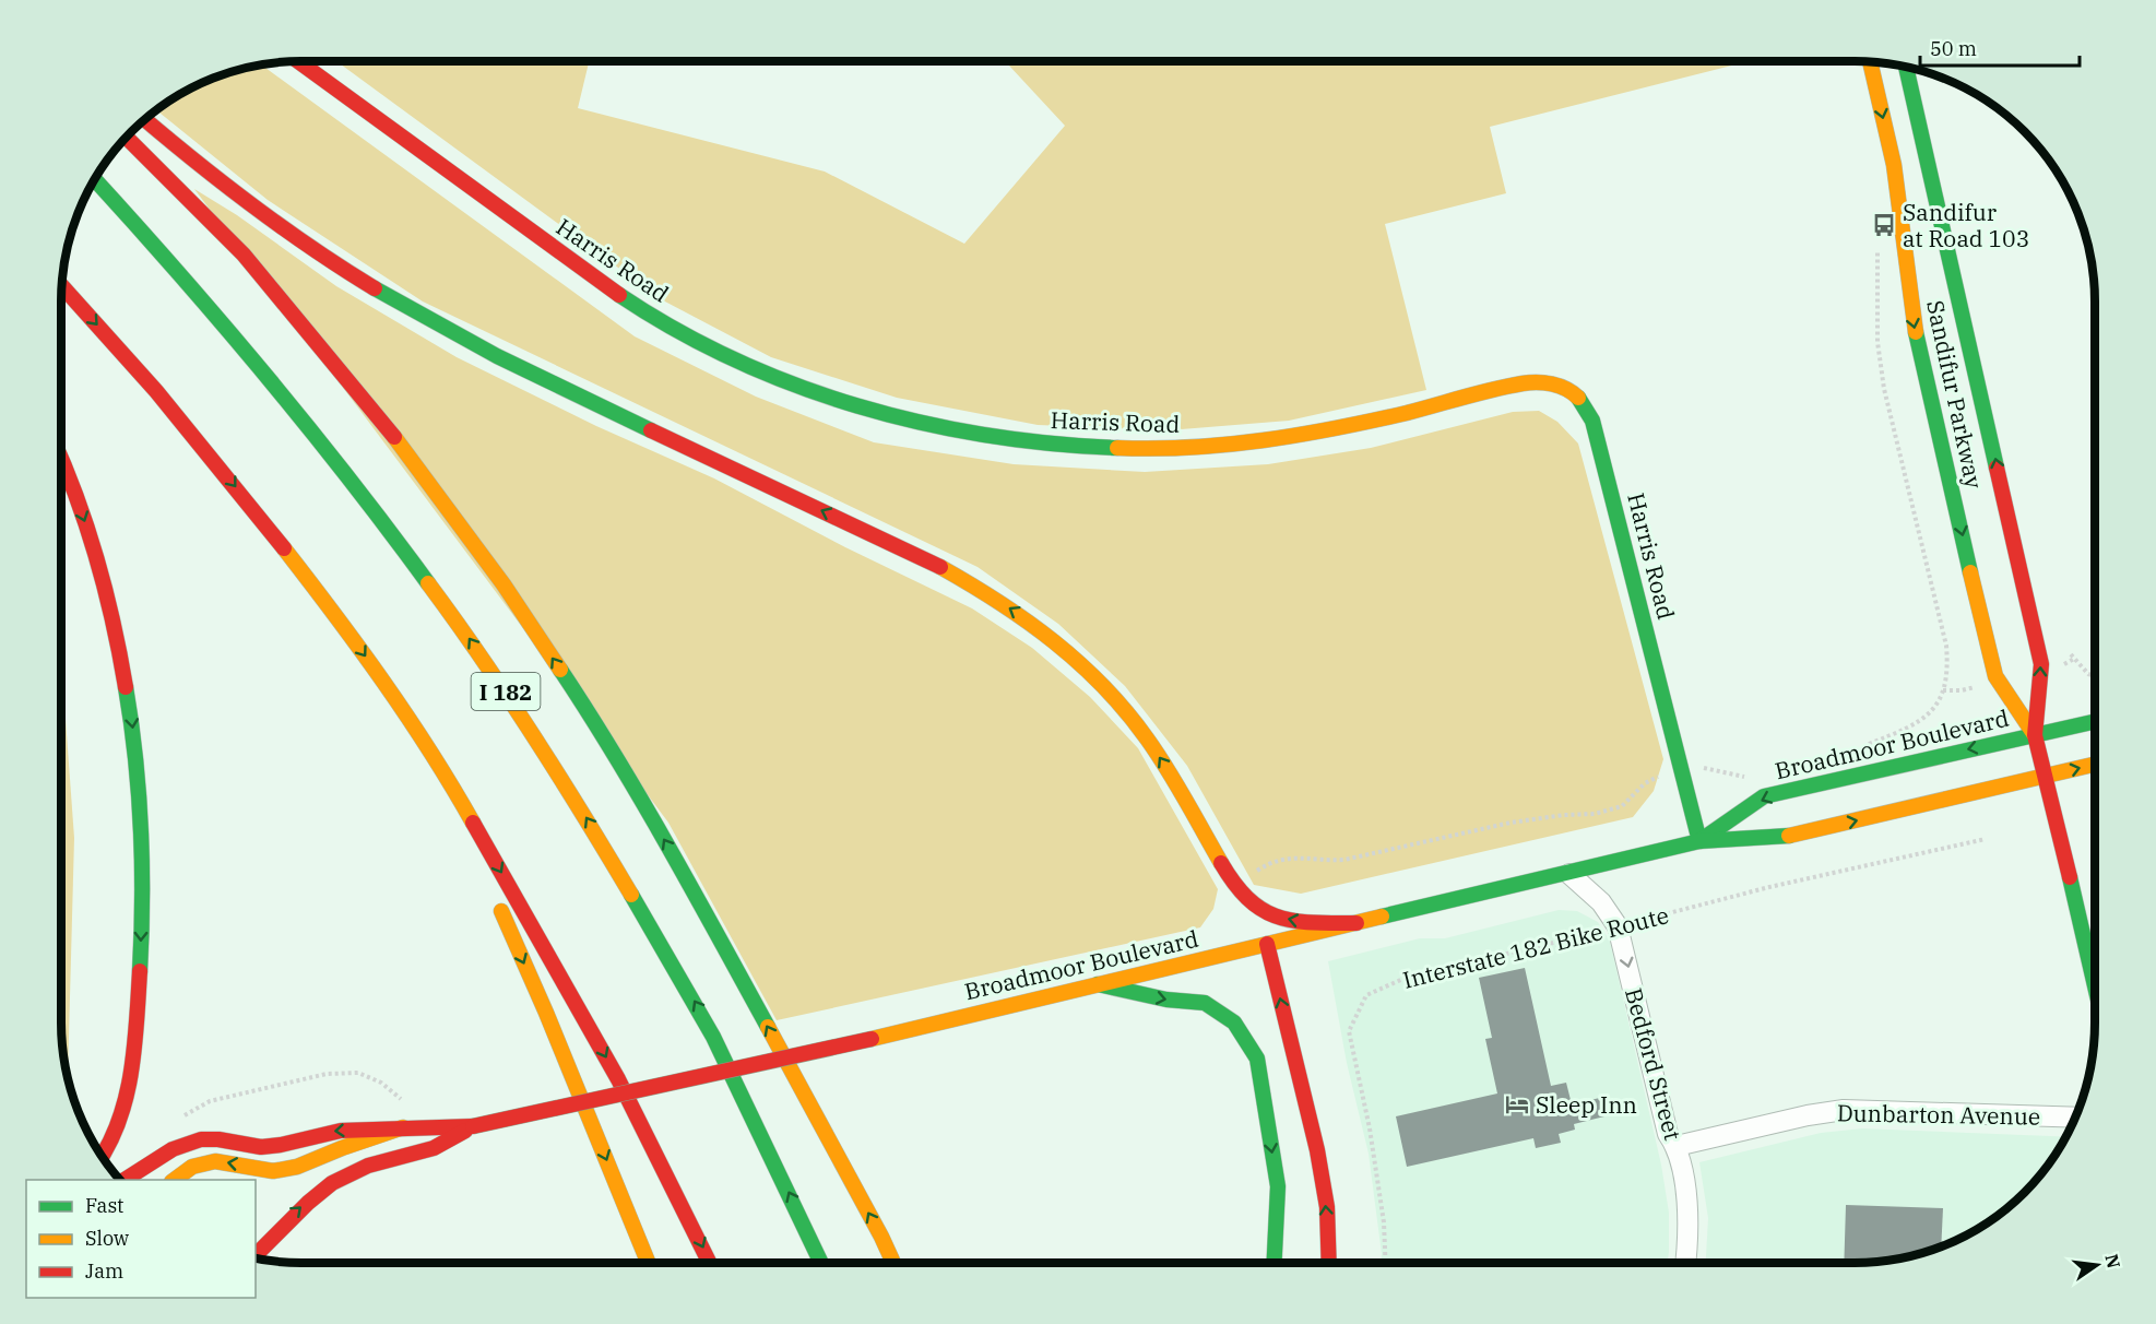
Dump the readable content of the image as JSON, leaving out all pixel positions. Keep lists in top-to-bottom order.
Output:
{
  "streets": {
    "main road": [
      "Harris Road",
      "Sandifur Parkway",
      "I 182",
      "Broadmoor Boulevard"
    ],
    "street": ["Bedford Street", "Dunbarton Avenue"],
    "path": ["Interstate 182 Bike Route"]
  },
  "crossings": [
    ["Harris Road", "Broadmoor Boulevard"],
    ["Sandifur Parkway", "Broadmoor Boulevard"],
    ["Broadmoor Boulevard", "Bedford Street"],
    ["Interstate 182 Bike Route", "Bedford Street"],
    ["Bedford Street", "Dunbarton Avenue"]
  ],
  "one_way": ["Bedford Street"],
  "places": {
    "bus stop": ["Sandifur at Road 103"],
    "hotel": ["Sleep Inn"]
  },
  "legend": ["Fast", "Slow", "Jam"],
  "scale_bar": "50 m",
  "north": "right"
}
